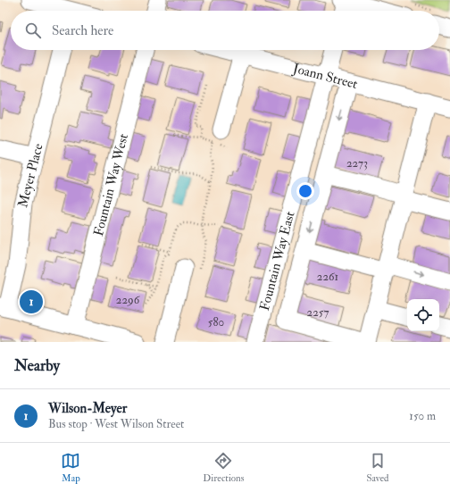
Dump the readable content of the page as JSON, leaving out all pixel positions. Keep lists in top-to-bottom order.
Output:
{
  "streets": {
    "street": [
      "Joann Street",
      "Meyer Place",
      "Fountain Way West",
      "Fountain Way East"
    ]
  },
  "crossings": [
    ["Joann Street", "Fountain Way East"]
  ],
  "house_numbers": [
    "2273",
    "2261",
    "2296",
    "2257",
    "580"
  ],
  "page": {
    "search": "Search here",
    "pins": "1",
    "heading": "Nearby",
    "list": [
      {
        "mark": "1",
        "name": "Wilson-Meyer",
        "note": "Bus stop · West Wilson Street",
        "value": "150 m"
      }
    ],
    "nav": ["Map", "Directions", "Saved"]
  }
}
